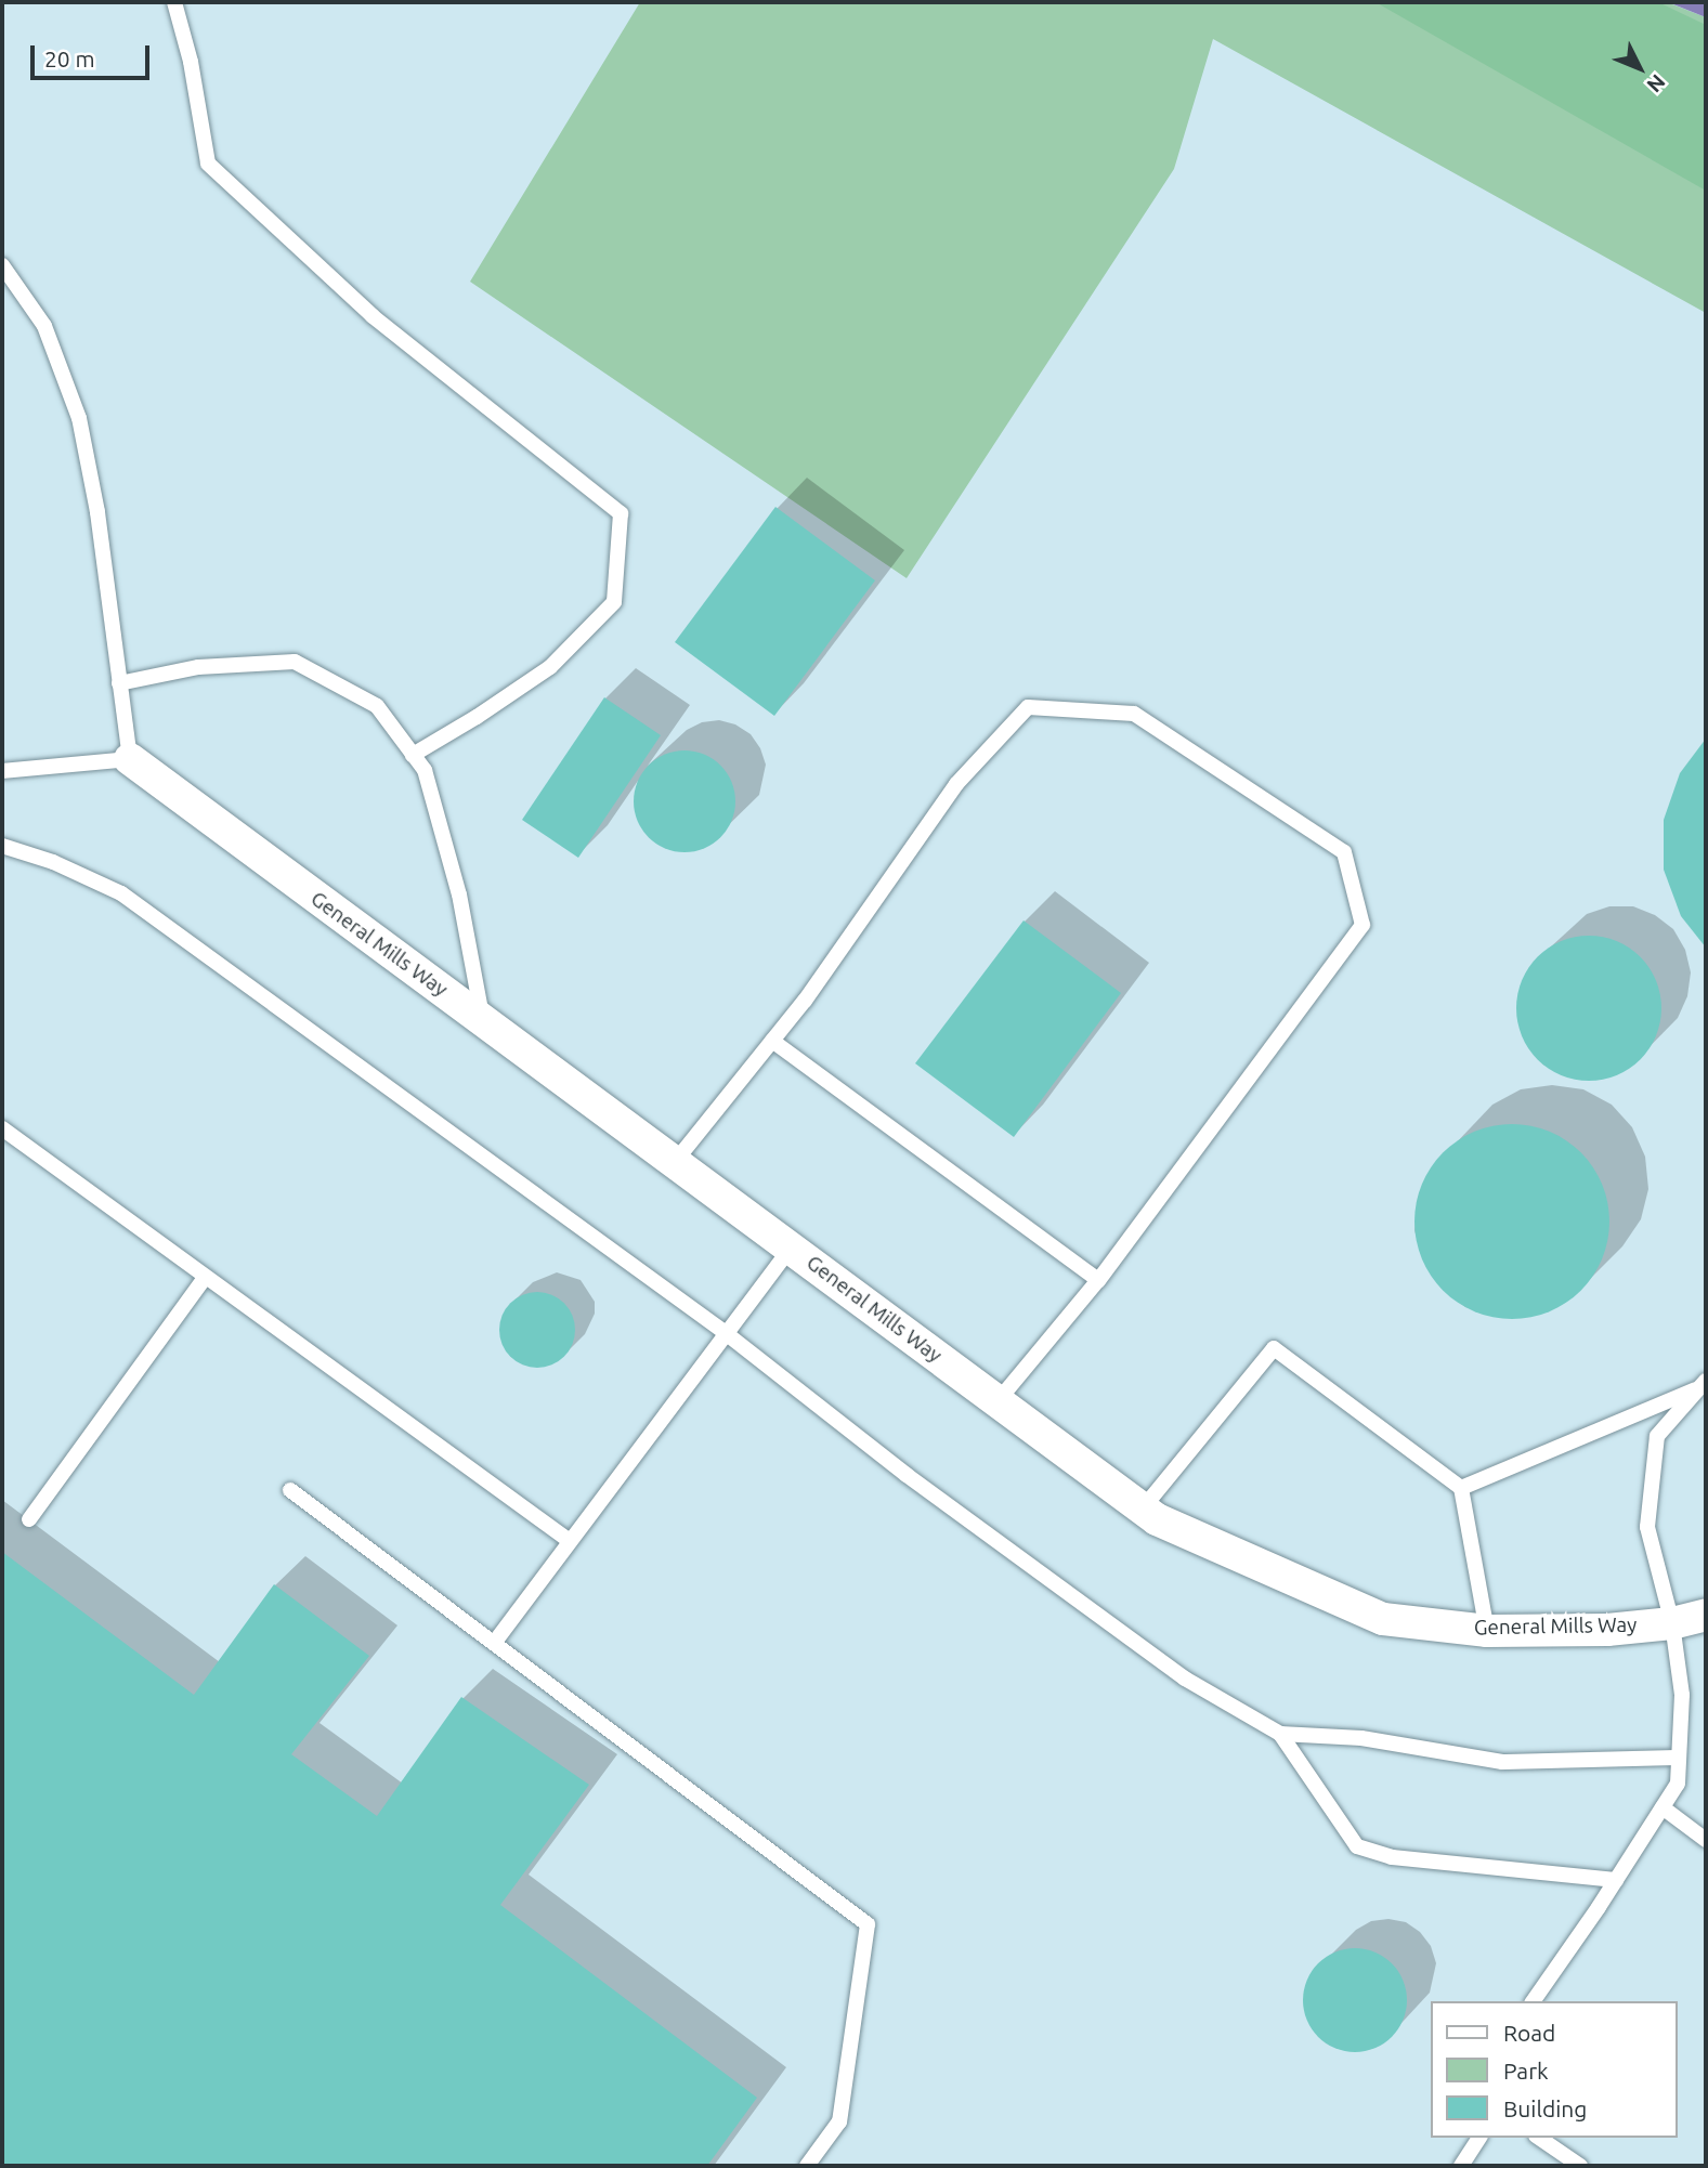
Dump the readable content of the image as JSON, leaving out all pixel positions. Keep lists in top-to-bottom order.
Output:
{
  "streets": {
    "street": ["General Mills Way"]
  },
  "legend": ["Road", "Park", "Building"],
  "scale_bar": "20 m",
  "north": "bottom right"
}
